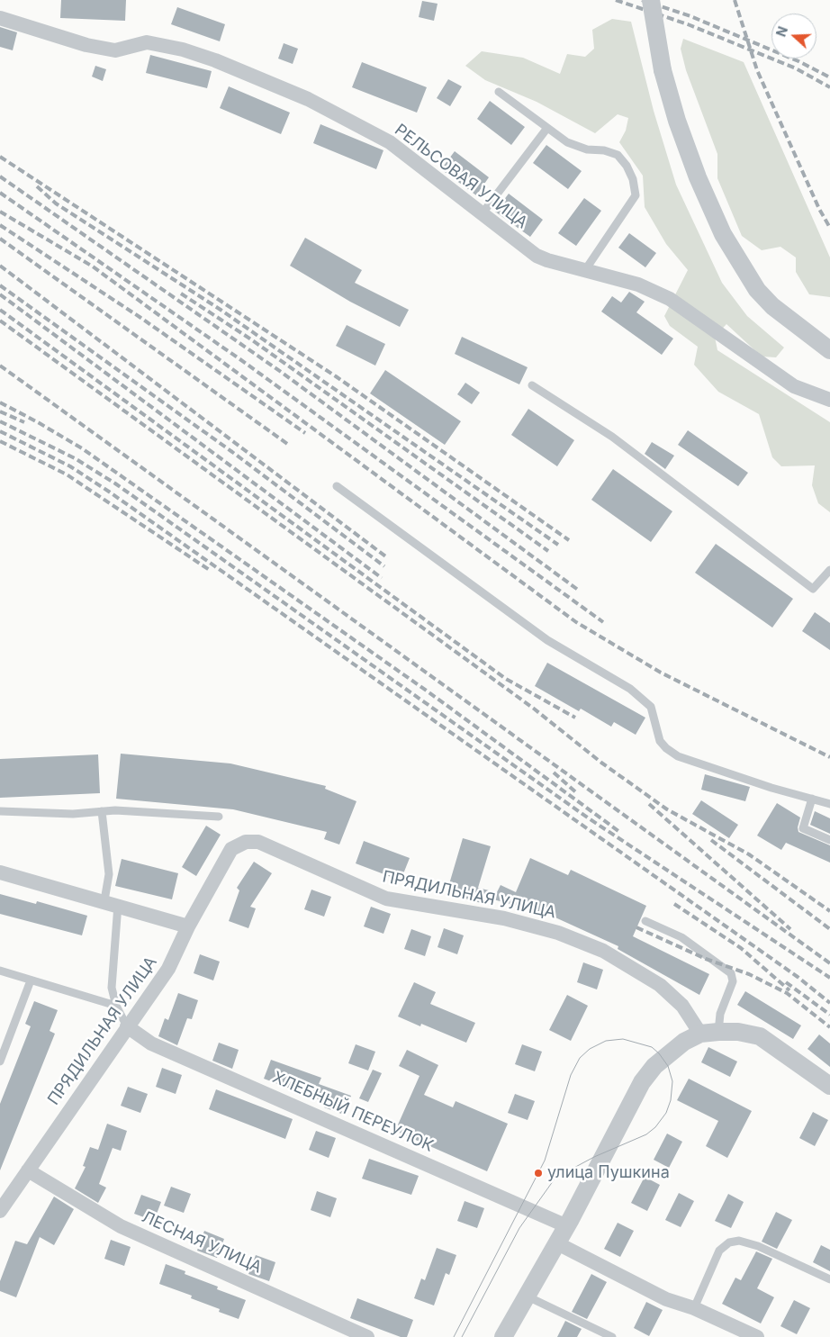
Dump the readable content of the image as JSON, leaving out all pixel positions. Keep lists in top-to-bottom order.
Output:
{
  "streets": {
    "street": [
      "РЕЛЬСОВАЯ УЛИЦА",
      "ПРЯДИЛЬНАЯ УЛИЦА",
      "ХЛЕБНЫЙ ПЕРЕУЛОК",
      "ЛЕСНАЯ УЛИЦА"
    ]
  },
  "crossings": [
    ["ПРЯДИЛЬНАЯ УЛИЦА", "ХЛЕБНЫЙ ПЕРЕУЛОК"],
    ["ПРЯДИЛЬНАЯ УЛИЦА", "ЛЕСНАЯ УЛИЦА"]
  ],
  "places": ["улица Пушкина"],
  "north": "left"
}
